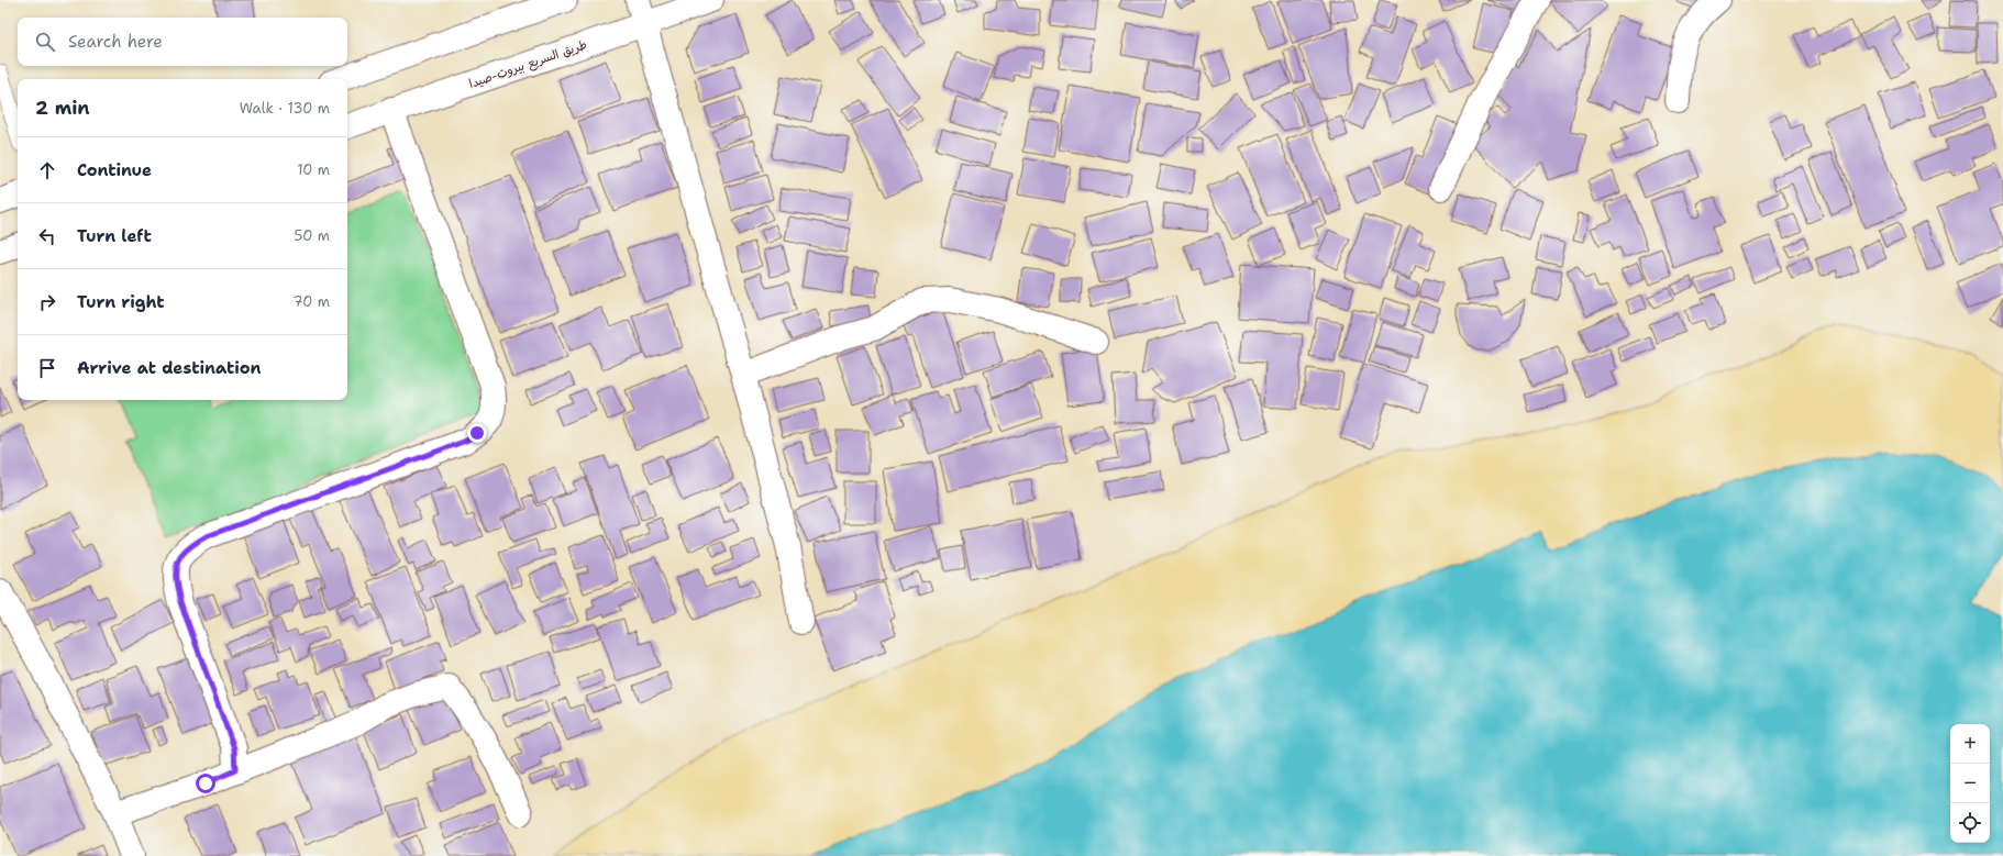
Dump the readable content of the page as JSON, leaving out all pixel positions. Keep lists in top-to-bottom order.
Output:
{
  "streets": {
    "main road": ["طريق السريع بيروت-صيدا"]
  },
  "page": {
    "search": "Search here",
    "heading": ["2 min", "Walk · 130 m"],
    "list": [
      ["Continue", "10 m"],
      ["Turn left", "50 m"],
      ["Turn right", "70 m"],
      "Arrive at destination"
    ],
    "map_buttons": ["+", "−"]
  }
}
